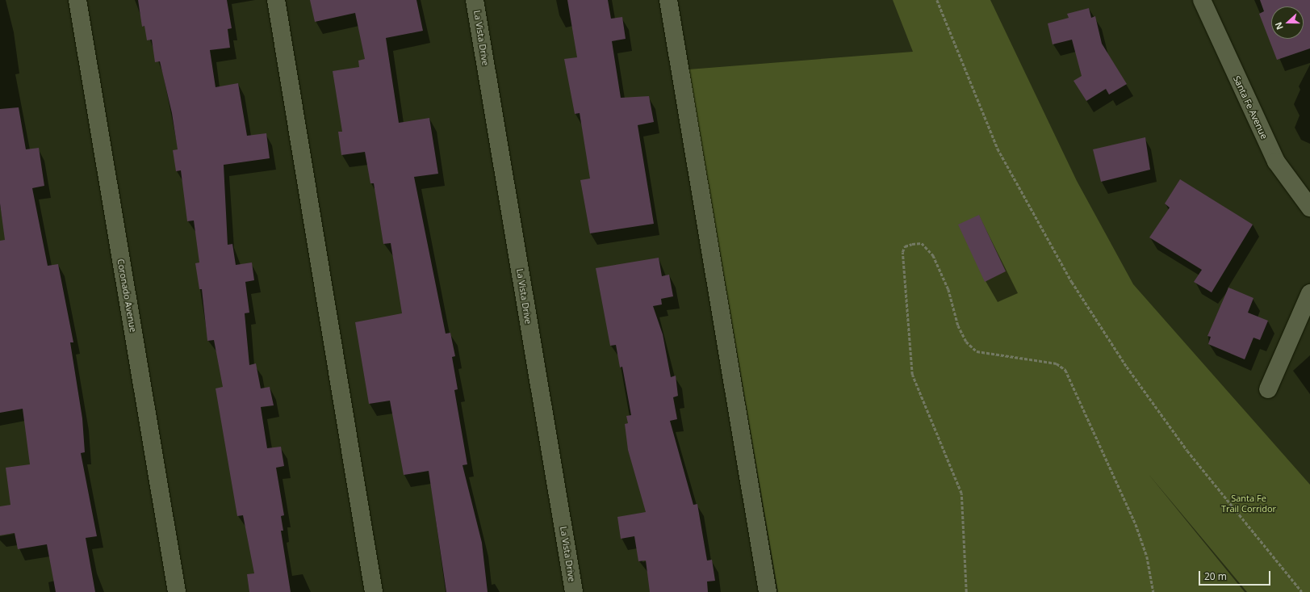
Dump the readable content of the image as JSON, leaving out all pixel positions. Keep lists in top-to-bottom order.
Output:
{
  "streets": {
    "street": ["La Vista Drive", "Santa Fe Avenue", "Coronado Avenue"]
  },
  "parks": ["Santa Fe Trail Corridor"],
  "scale_bar": "20 m",
  "north": "left"
}
